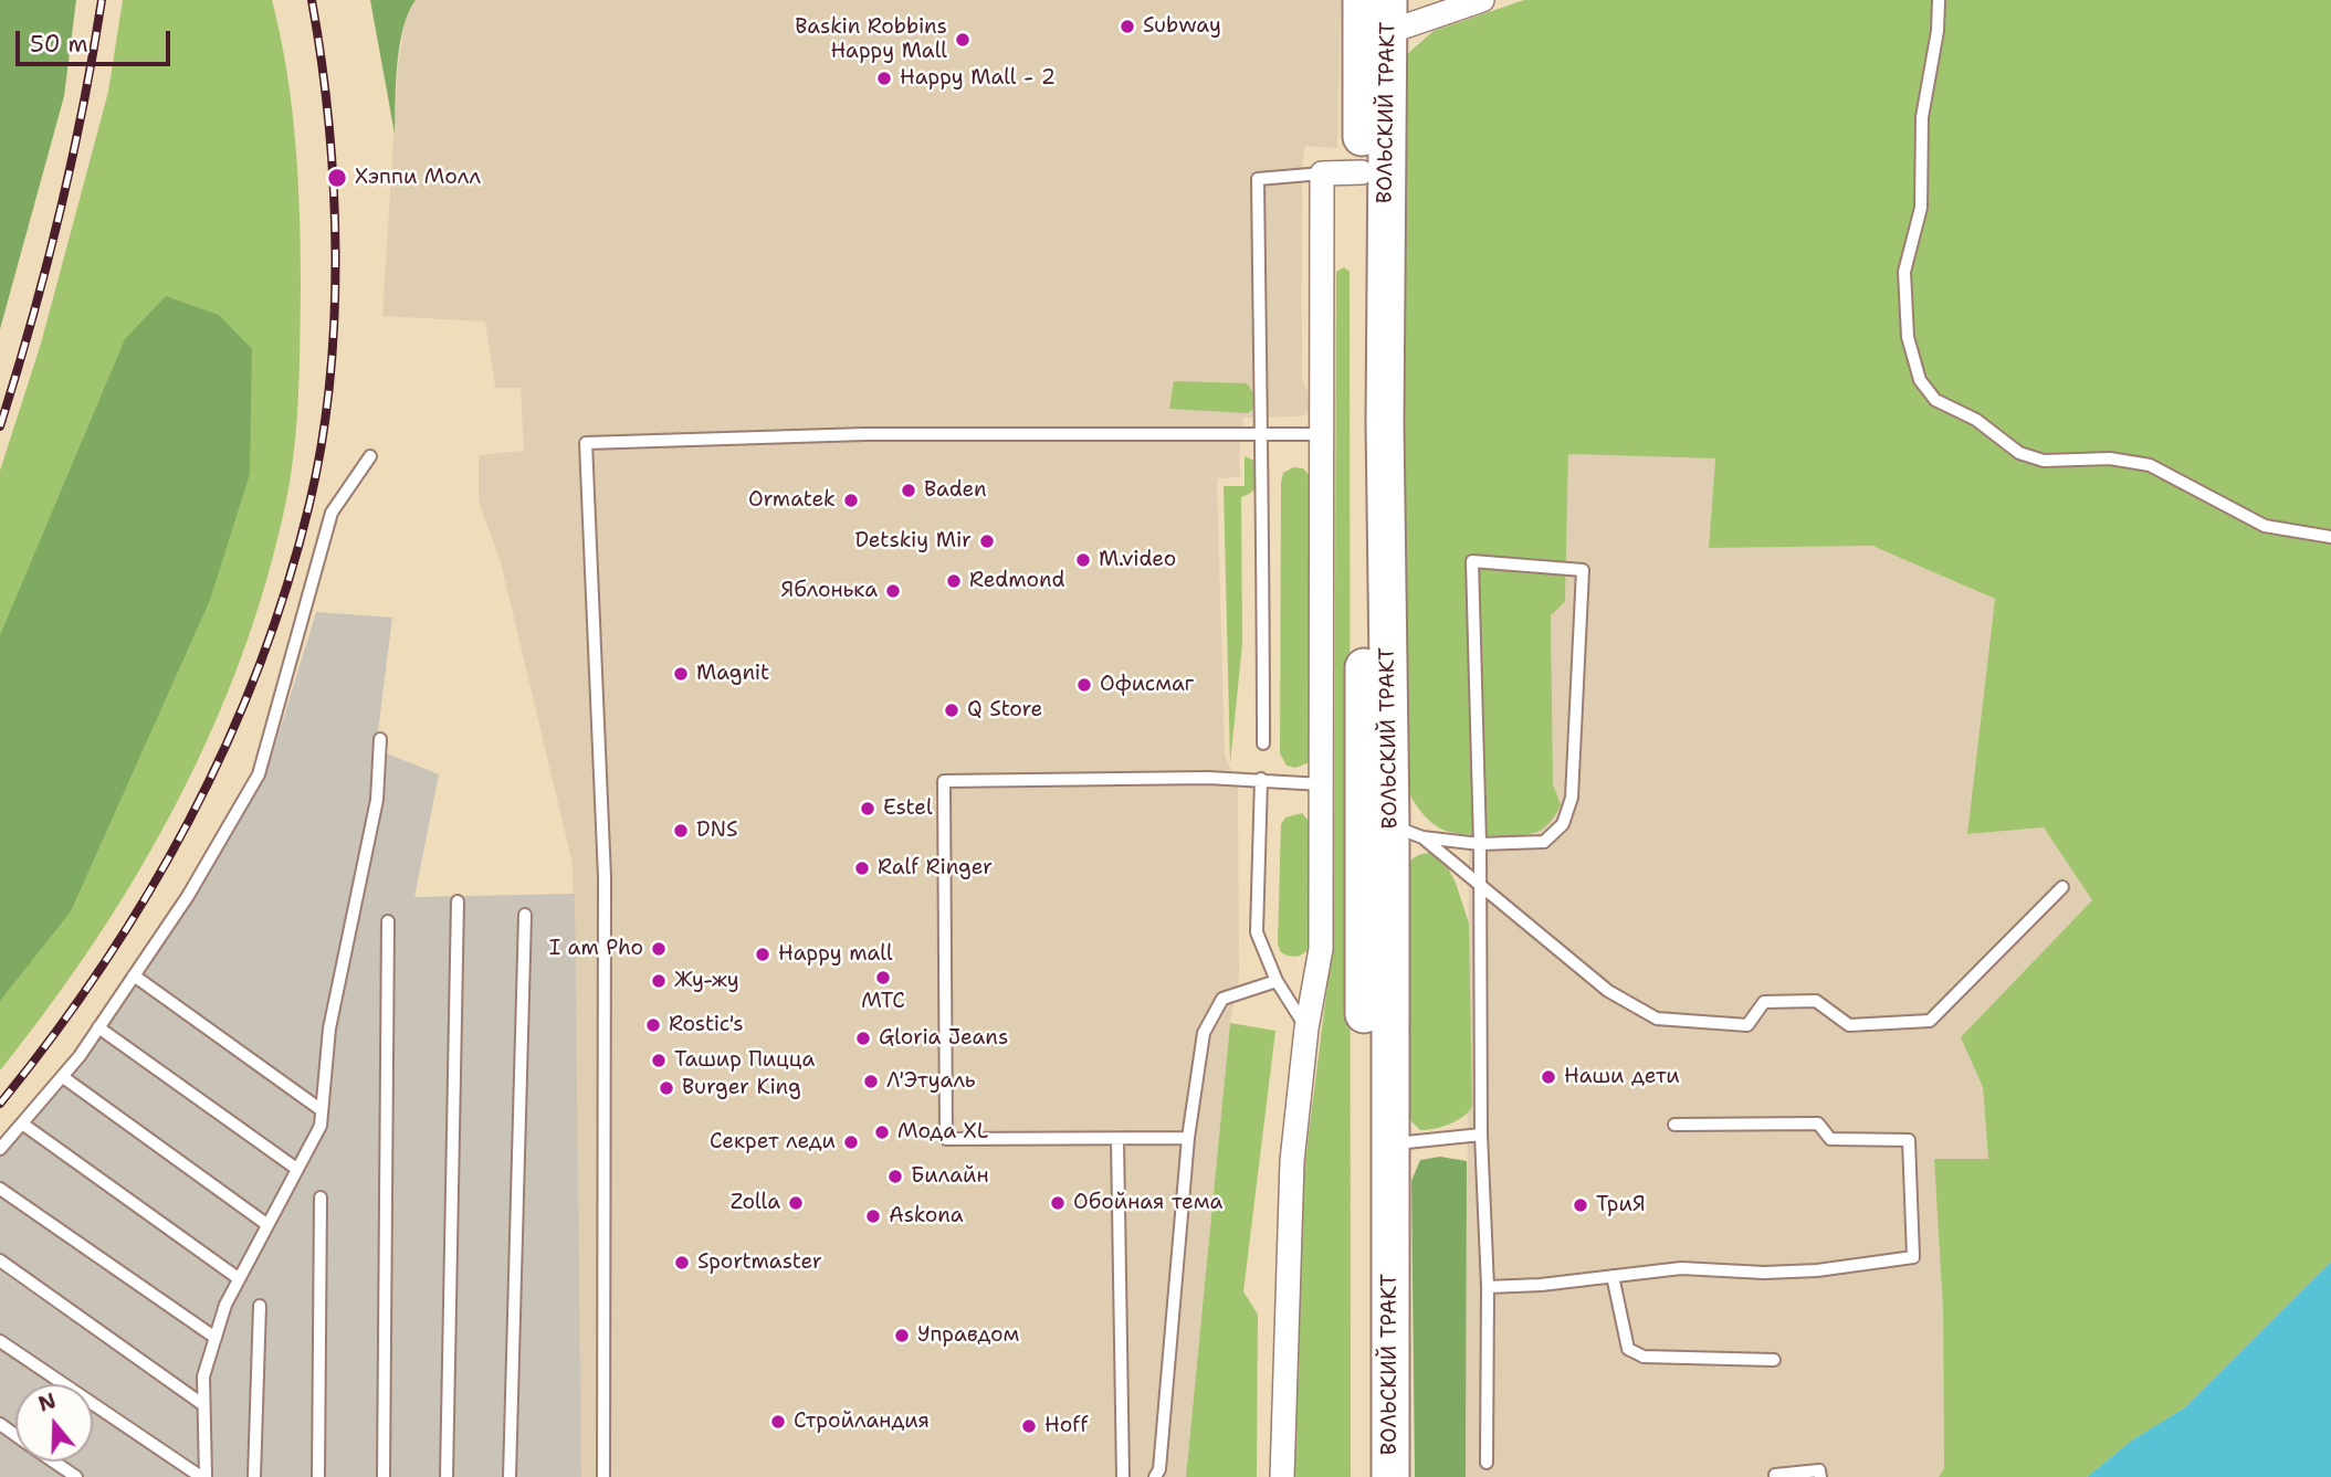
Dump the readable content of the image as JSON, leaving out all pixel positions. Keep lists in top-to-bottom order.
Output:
{
  "streets": {
    "main road": ["ВОЛЬСКИЙ ТРАКТ"]
  },
  "places": [
    "Subway",
    "Baskin Robbins Happy Mall",
    "Happy Mall - 2",
    "Хэппи Молл",
    "Baden",
    "Ormatek",
    "Detskiy Mir",
    "M.video",
    "Redmond",
    "Яблонька",
    "Magnit",
    "Офисмаг",
    "Q Store",
    "Estel",
    "DNS",
    "Ralf Ringer",
    "I am Pho",
    "Happy mall",
    "МТС",
    "Жу-жу",
    "Rostic's",
    "Gloria Jeans",
    "Ташир Пицца",
    "Наши дети",
    "Л'Этуаль",
    "Burger King",
    "Мода XL",
    "Секрет леди",
    "Билайн",
    "Zolla",
    "Обойная тема",
    "ТриЯ",
    "Askona",
    "Sportmaster",
    "Управдом",
    "Стройландия",
    "Hoff"
  ],
  "scale_bar": "50 m",
  "north": "top"
}
